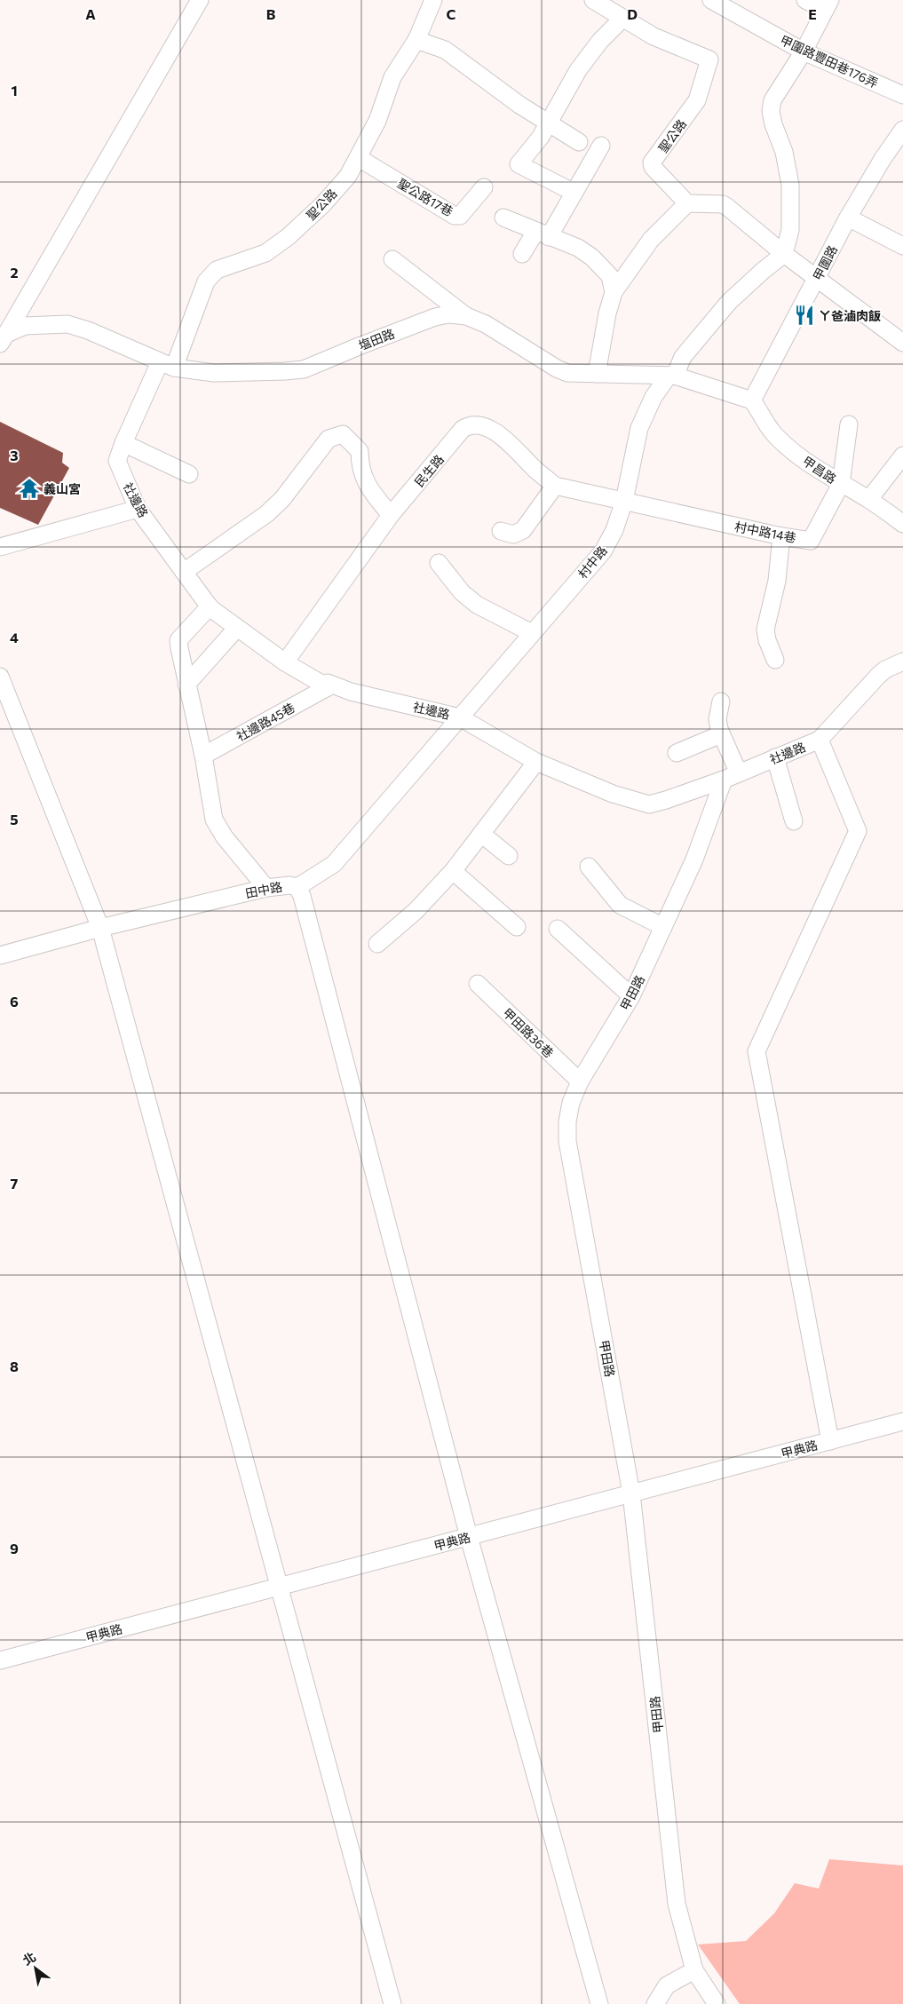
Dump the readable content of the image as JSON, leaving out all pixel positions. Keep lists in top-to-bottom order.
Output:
{
  "streets": {
    "street": [
      "甲圍路豐田巷176弄",
      "聖公路",
      "聖公路17巷",
      "甲圍路",
      "塩田路",
      "甲昌路",
      "民生路",
      "社邊路",
      "村中路14巷",
      "村中路",
      "社邊路45巷",
      "田中路",
      "甲田路",
      "甲田路36巷",
      "甲典路"
    ]
  },
  "crossings": [
    ["聖公路", "聖公路17巷"],
    ["聖公路", "塩田路"],
    ["聖公路", "社邊路"],
    ["甲圍路", "塩田路"],
    ["甲圍路", "甲昌路"],
    ["塩田路", "甲昌路"],
    ["塩田路", "社邊路"],
    ["塩田路", "村中路"],
    ["甲昌路", "村中路14巷"],
    ["民生路", "社邊路"],
    ["民生路", "村中路14巷"],
    ["民生路", "村中路"],
    ["社邊路", "村中路"],
    ["社邊路", "社邊路45巷"],
    ["社邊路", "田中路"],
    ["社邊路", "甲田路"],
    ["村中路14巷", "村中路"],
    ["村中路", "田中路"],
    ["甲田路", "甲田路36巷"],
    ["甲田路", "甲典路"]
  ],
  "places": {
    "restaurant": ["ㄚ爸滷肉飯"],
    "temple": ["義山宮"]
  },
  "north": "top left",
  "grid": {
    "columns": [
      "A",
      "B",
      "C",
      "D",
      "E"
    ],
    "rows": [
      "1",
      "2",
      "3",
      "4",
      "5",
      "6",
      "7",
      "8",
      "9"
    ]
  }
}
